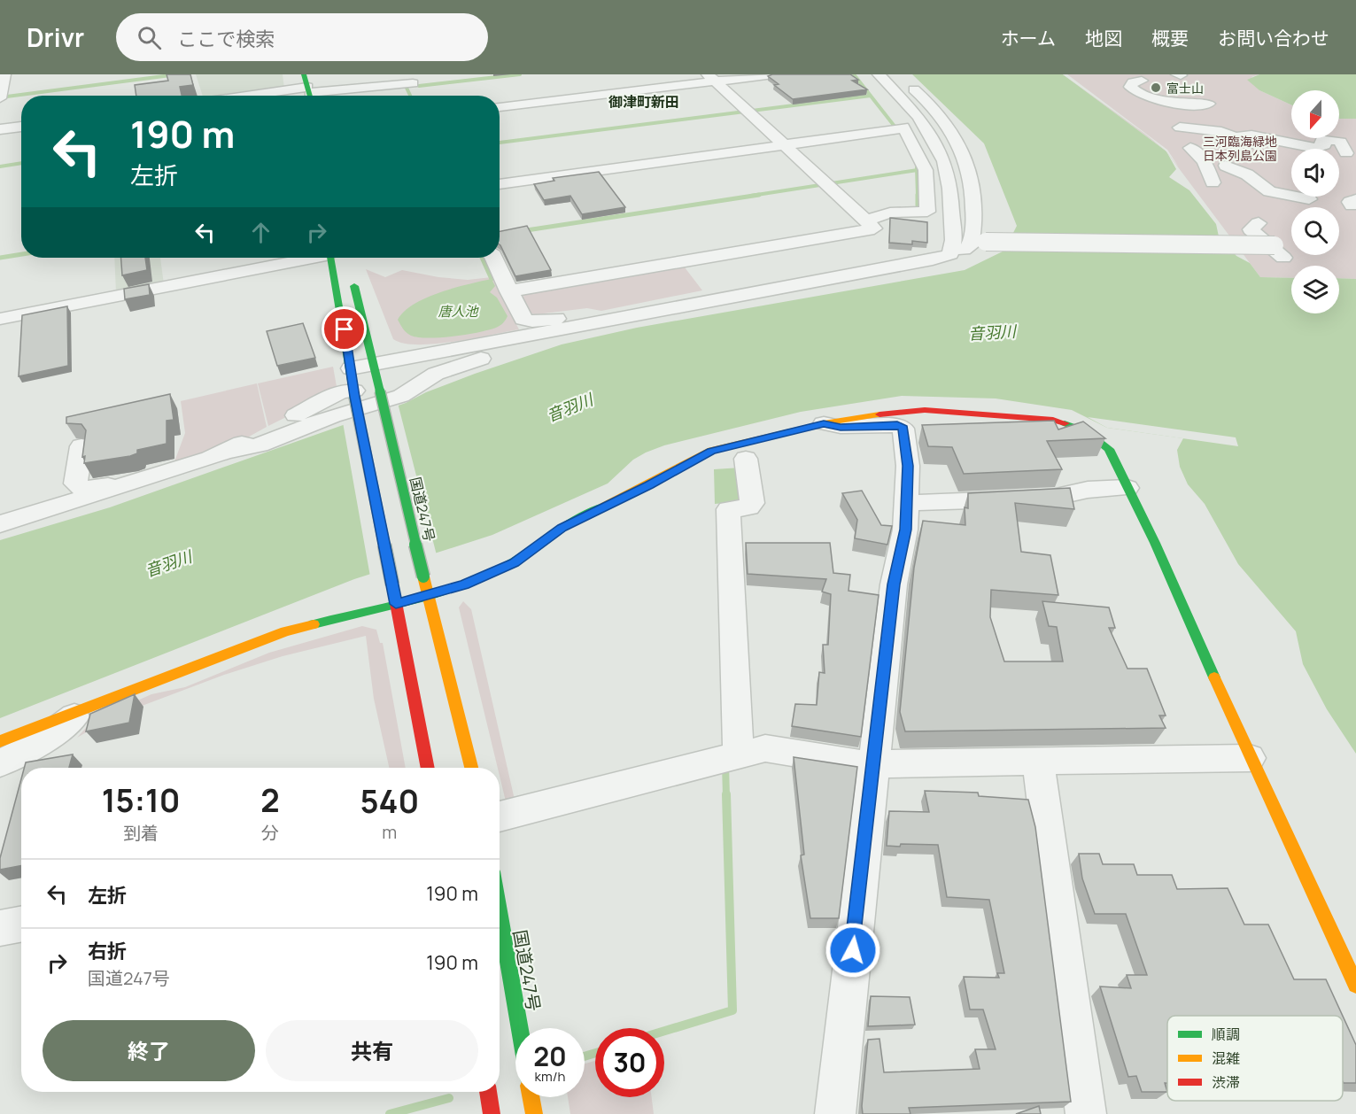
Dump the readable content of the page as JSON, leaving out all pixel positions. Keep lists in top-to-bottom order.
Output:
{
  "streets": {
    "main road": ["国道247号"]
  },
  "districts": ["御津町新田"],
  "water": ["唐人池", "音羽川"],
  "parks": ["三河臨海緑地 日本列島公園"],
  "places": ["富士山"],
  "legend": ["順調", "混雑", "渋滞"],
  "north": "bottom",
  "page": {
    "header": "Drivr",
    "search": "ここで検索",
    "nav": [
      "ホーム",
      "地図",
      "概要",
      "お問い合わせ"
    ],
    "turn": ["190 m", "左折"],
    "eta": [
      "15:10",
      "到着",
      "2",
      "分",
      "540",
      "m"
    ],
    "list": [
      {
        "name": "左折",
        "value": "190 m"
      },
      {
        "name": "右折",
        "note": "国道247号",
        "value": "190 m"
      }
    ],
    "buttons": ["終了", "共有"],
    "speed": "20 km/h",
    "limit": "30"
  }
}
